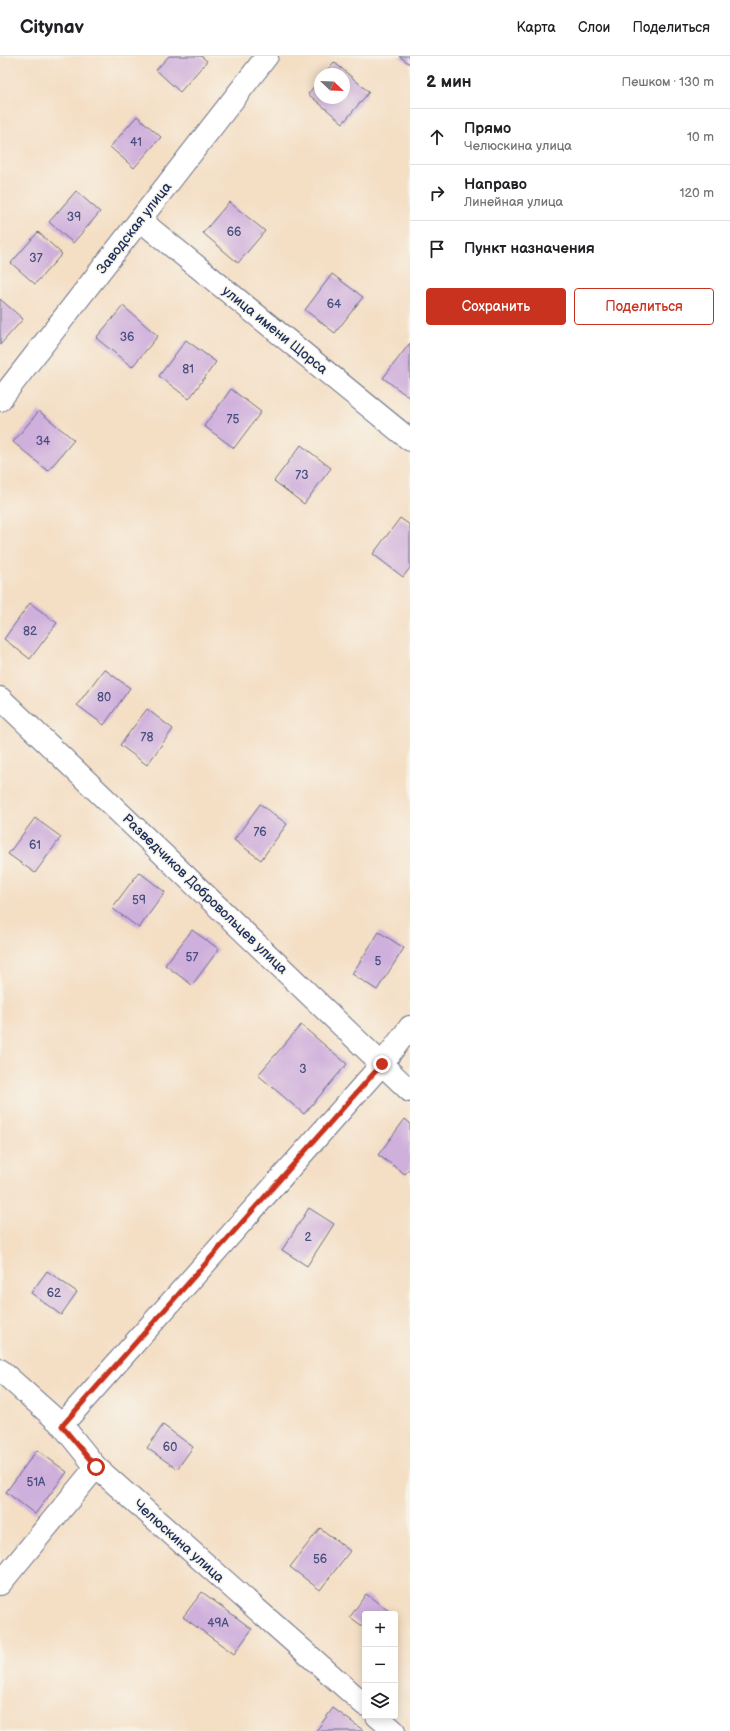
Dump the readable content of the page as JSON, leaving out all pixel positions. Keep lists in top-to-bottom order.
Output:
{
  "streets": {
    "street": [
      "Заводская улица",
      "улица имени Щорса",
      "Разведчиков Добровольцев улица",
      "Челюскина улица"
    ]
  },
  "crossings": [
    ["Заводская улица", "улица имени Щорса"]
  ],
  "house_numbers": [
    "41",
    "39",
    "66",
    "37",
    "64",
    "36",
    "81",
    "75",
    "34",
    "73",
    "82",
    "80",
    "78",
    "76",
    "61",
    "59",
    "57",
    "5",
    "3",
    "2",
    "62",
    "60",
    "51А",
    "56",
    "49А"
  ],
  "north": "bottom right",
  "page": {
    "header": "Citynav",
    "nav": ["Карта", "Слои", "Поделиться"],
    "heading": ["2 мин", "Пешком · 130 m"],
    "list": [
      ["Прямо", "Челюскина улица", "10 m"],
      ["Направо", "Линейная улица", "120 m"],
      "Пункт назначения"
    ],
    "buttons": ["Сохранить", "Поделиться"],
    "map_buttons": ["+", "−"]
  }
}
